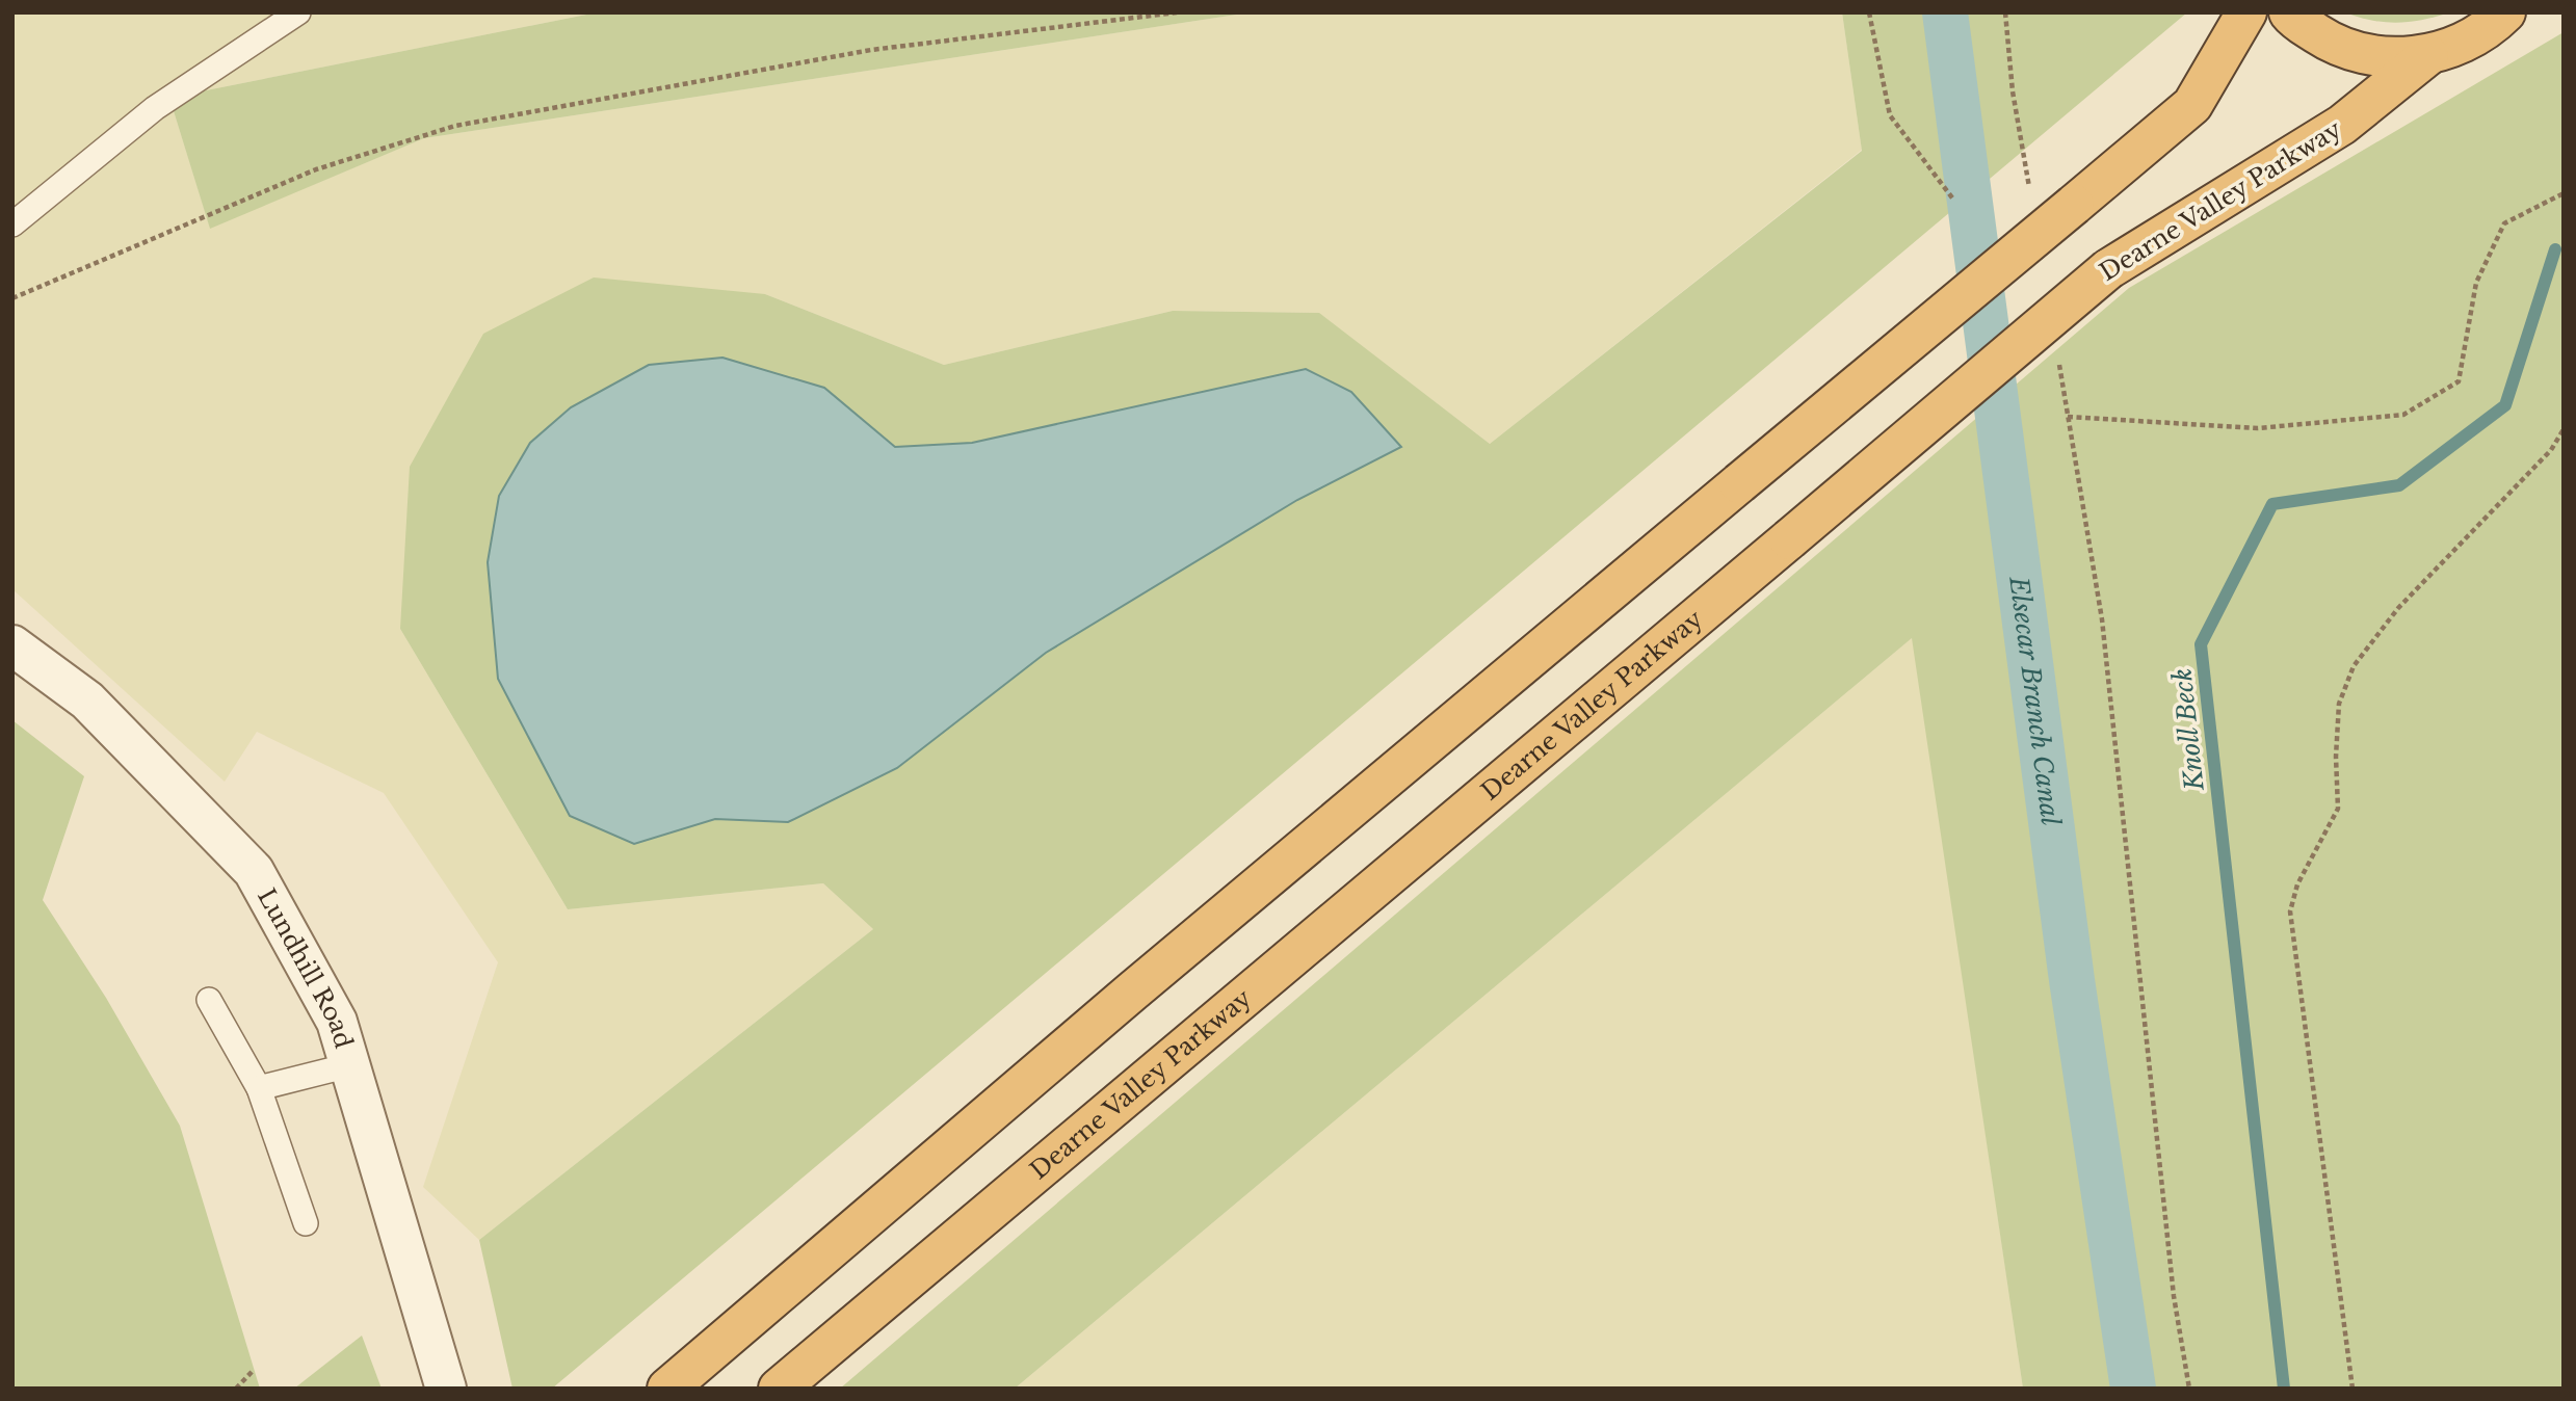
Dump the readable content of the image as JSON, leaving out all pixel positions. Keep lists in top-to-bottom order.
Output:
{
  "streets": {
    "highway": ["Dearne Valley Parkway"],
    "street": ["Lundhill Road"]
  },
  "water": ["Elsecar Branch Canal", "Knoll Beck"]
}
